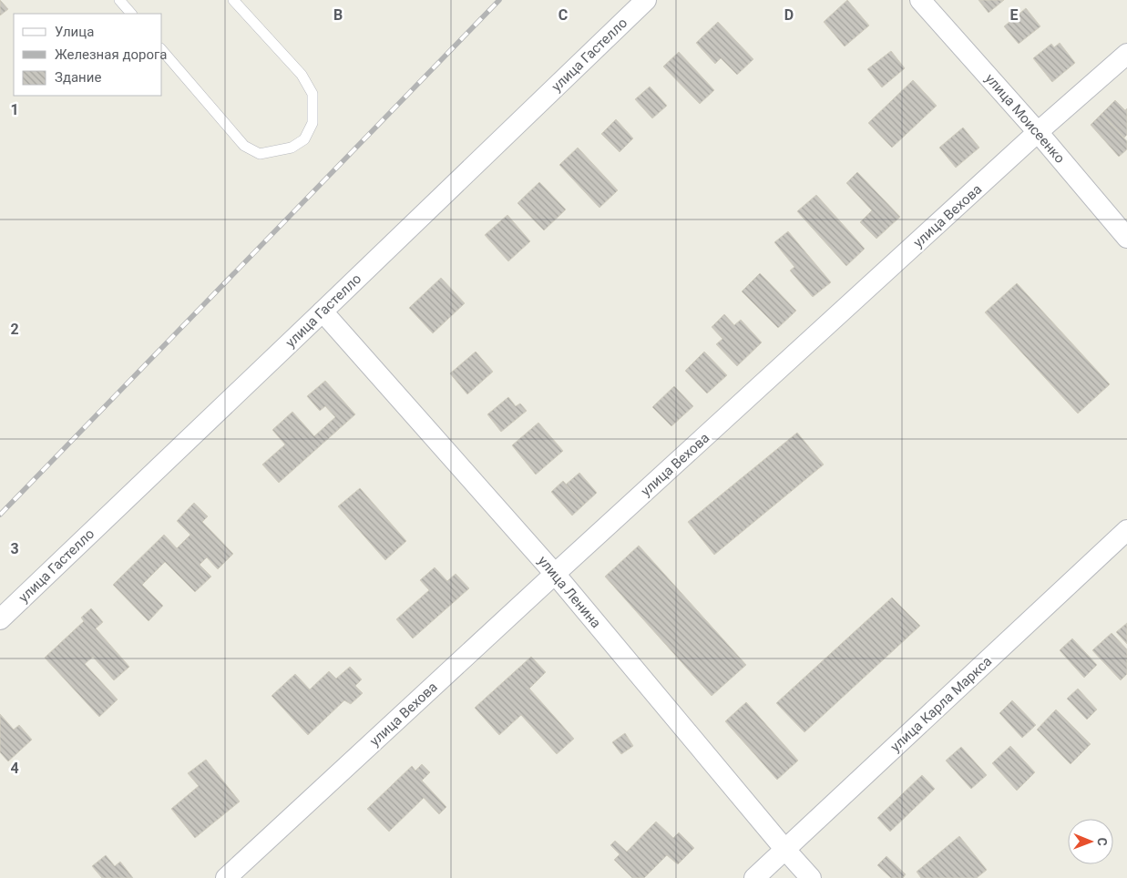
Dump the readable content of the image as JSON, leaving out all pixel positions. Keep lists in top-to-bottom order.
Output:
{
  "streets": {
    "street": [
      "улица Гастелло",
      "улица Моисеенко",
      "улица Вехова",
      "улица Ленина",
      "улица Карла Маркса"
    ]
  },
  "crossings": [
    ["улица Гастелло", "улица Ленина"],
    ["улица Моисеенко", "улица Вехова"],
    ["улица Вехова", "улица Ленина"],
    ["улица Ленина", "улица Карла Маркса"]
  ],
  "legend": ["Улица", "Железная дорога", "Здание"],
  "north": "right",
  "grid": {
    "columns": [
      "B",
      "C",
      "D",
      "E"
    ],
    "rows": [
      "1",
      "2",
      "3",
      "4"
    ]
  }
}
